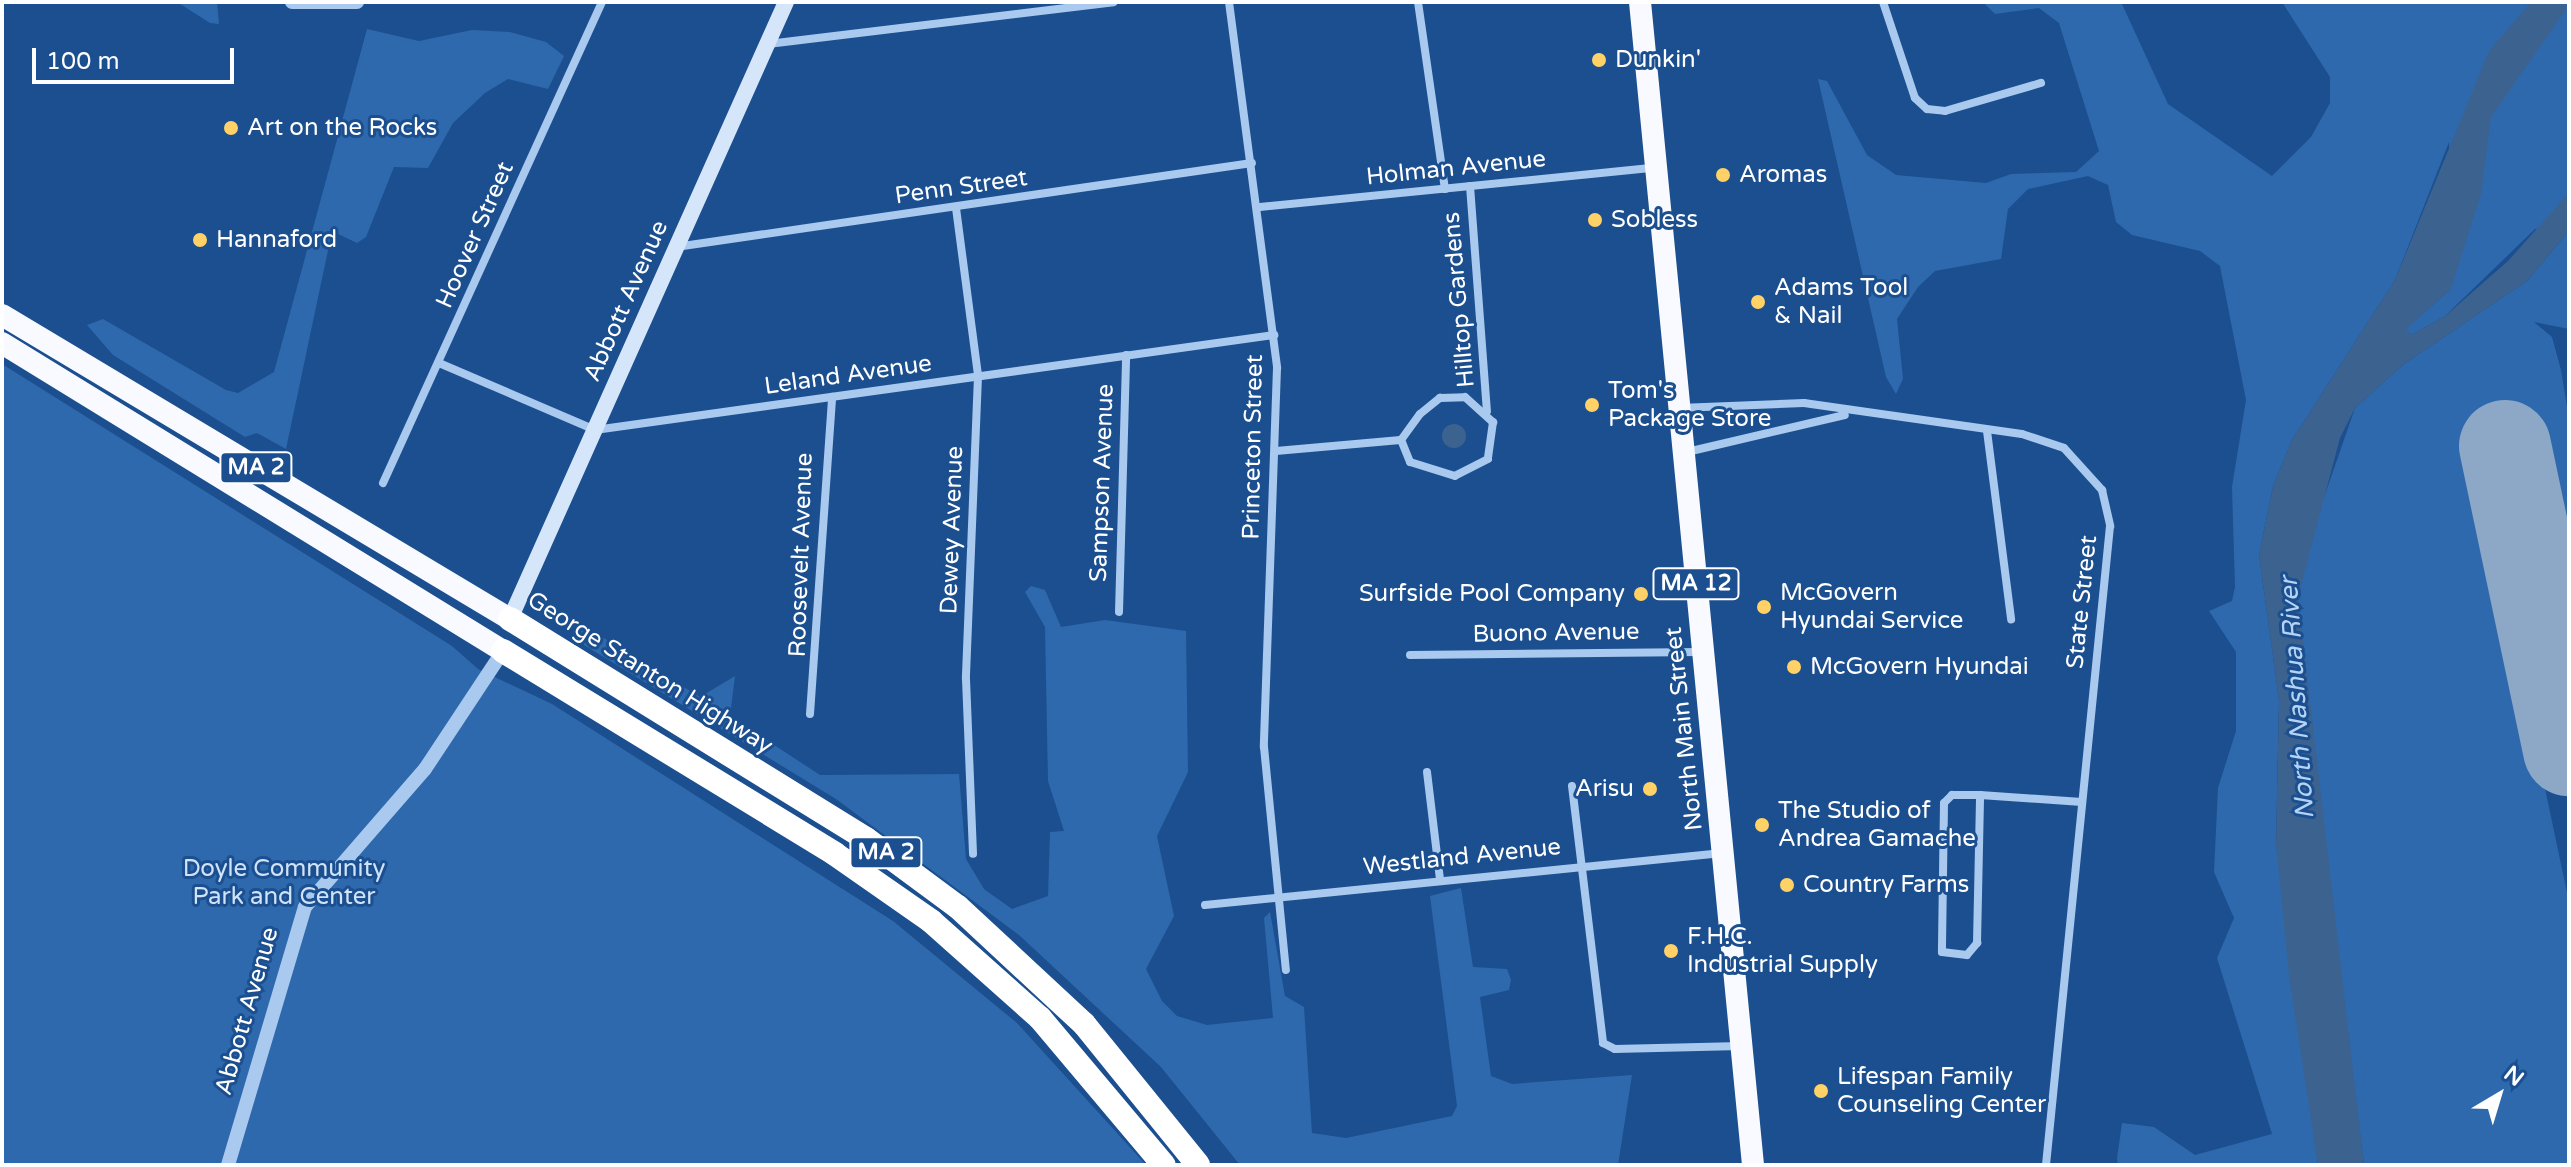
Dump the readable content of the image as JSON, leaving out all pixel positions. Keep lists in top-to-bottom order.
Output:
{
  "streets": {
    "highway": [
      "MA 2",
      "MA 12",
      "George Stanton Highway",
      "North Main Street"
    ],
    "main road": ["Abbott Avenue"],
    "street": [
      "Holman Avenue",
      "Penn Street",
      "Hoover Street",
      "Hilltop Gardens",
      "Leland Avenue",
      "Princeton Street",
      "Sampson Avenue",
      "Dewey Avenue",
      "Roosevelt Avenue",
      "State Street",
      "Buono Avenue",
      "Westland Avenue"
    ]
  },
  "crossings": [
    ["Holman Avenue", "Hilltop Gardens"],
    ["Holman Avenue", "Princeton Street"],
    ["Holman Avenue", "North Main Street"],
    ["Penn Street", "Abbott Avenue"],
    ["Penn Street", "Princeton Street"],
    ["Penn Street", "Dewey Avenue"],
    ["Abbott Avenue", "Leland Avenue"],
    ["Abbott Avenue", "MA 2"],
    ["Abbott Avenue", "George Stanton Highway"],
    ["Leland Avenue", "Princeton Street"],
    ["Leland Avenue", "Sampson Avenue"],
    ["Leland Avenue", "Dewey Avenue"],
    ["Leland Avenue", "Roosevelt Avenue"],
    ["Princeton Street", "Westland Avenue"],
    ["State Street", "North Main Street"],
    ["Buono Avenue", "North Main Street"],
    ["North Main Street", "Westland Avenue"]
  ],
  "water": ["North Nashua River"],
  "parks": ["Doyle Community Park and Center"],
  "places": [
    "Dunkin'",
    "Art on the Rocks",
    "Aromas",
    "Sobless",
    "Hannaford",
    "Adams Tool & Nail",
    "Tom's Package Store",
    "Surfside Pool Company",
    "McGovern Hyundai Service",
    "McGovern Hyundai",
    "Arisu",
    "The Studio of Andrea Gamache",
    "Country Farms",
    "F.H.C. Industrial Supply",
    "Lifespan Family Counseling Center"
  ],
  "scale_bar": "100 m",
  "north": "top right"
}
